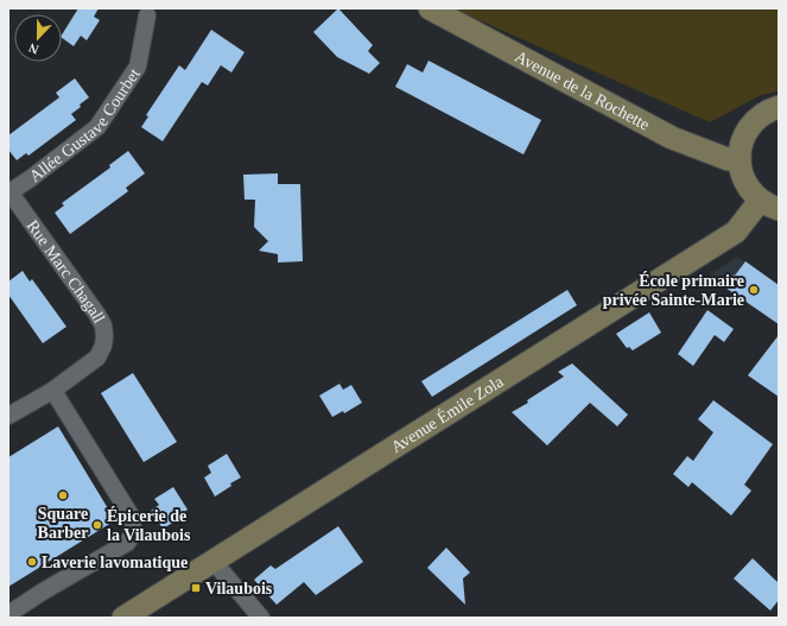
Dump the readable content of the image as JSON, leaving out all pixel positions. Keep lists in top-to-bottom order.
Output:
{
  "streets": {
    "main road": ["Avenue de la Rochette", "Avenue Émile Zola"],
    "street": ["Allée Gustave Courbet", "Rue Marc Chagall"]
  },
  "crossings": [
    ["Allée Gustave Courbet", "Rue Marc Chagall"]
  ],
  "places": {
    "other": [
      "École primaire privée Sainte-Marie",
      "Square Barber",
      "Épicerie de la Vilaubois",
      "Laverie lavomatique"
    ],
    "transit": ["Vilaubois"]
  },
  "north": "bottom"
}
